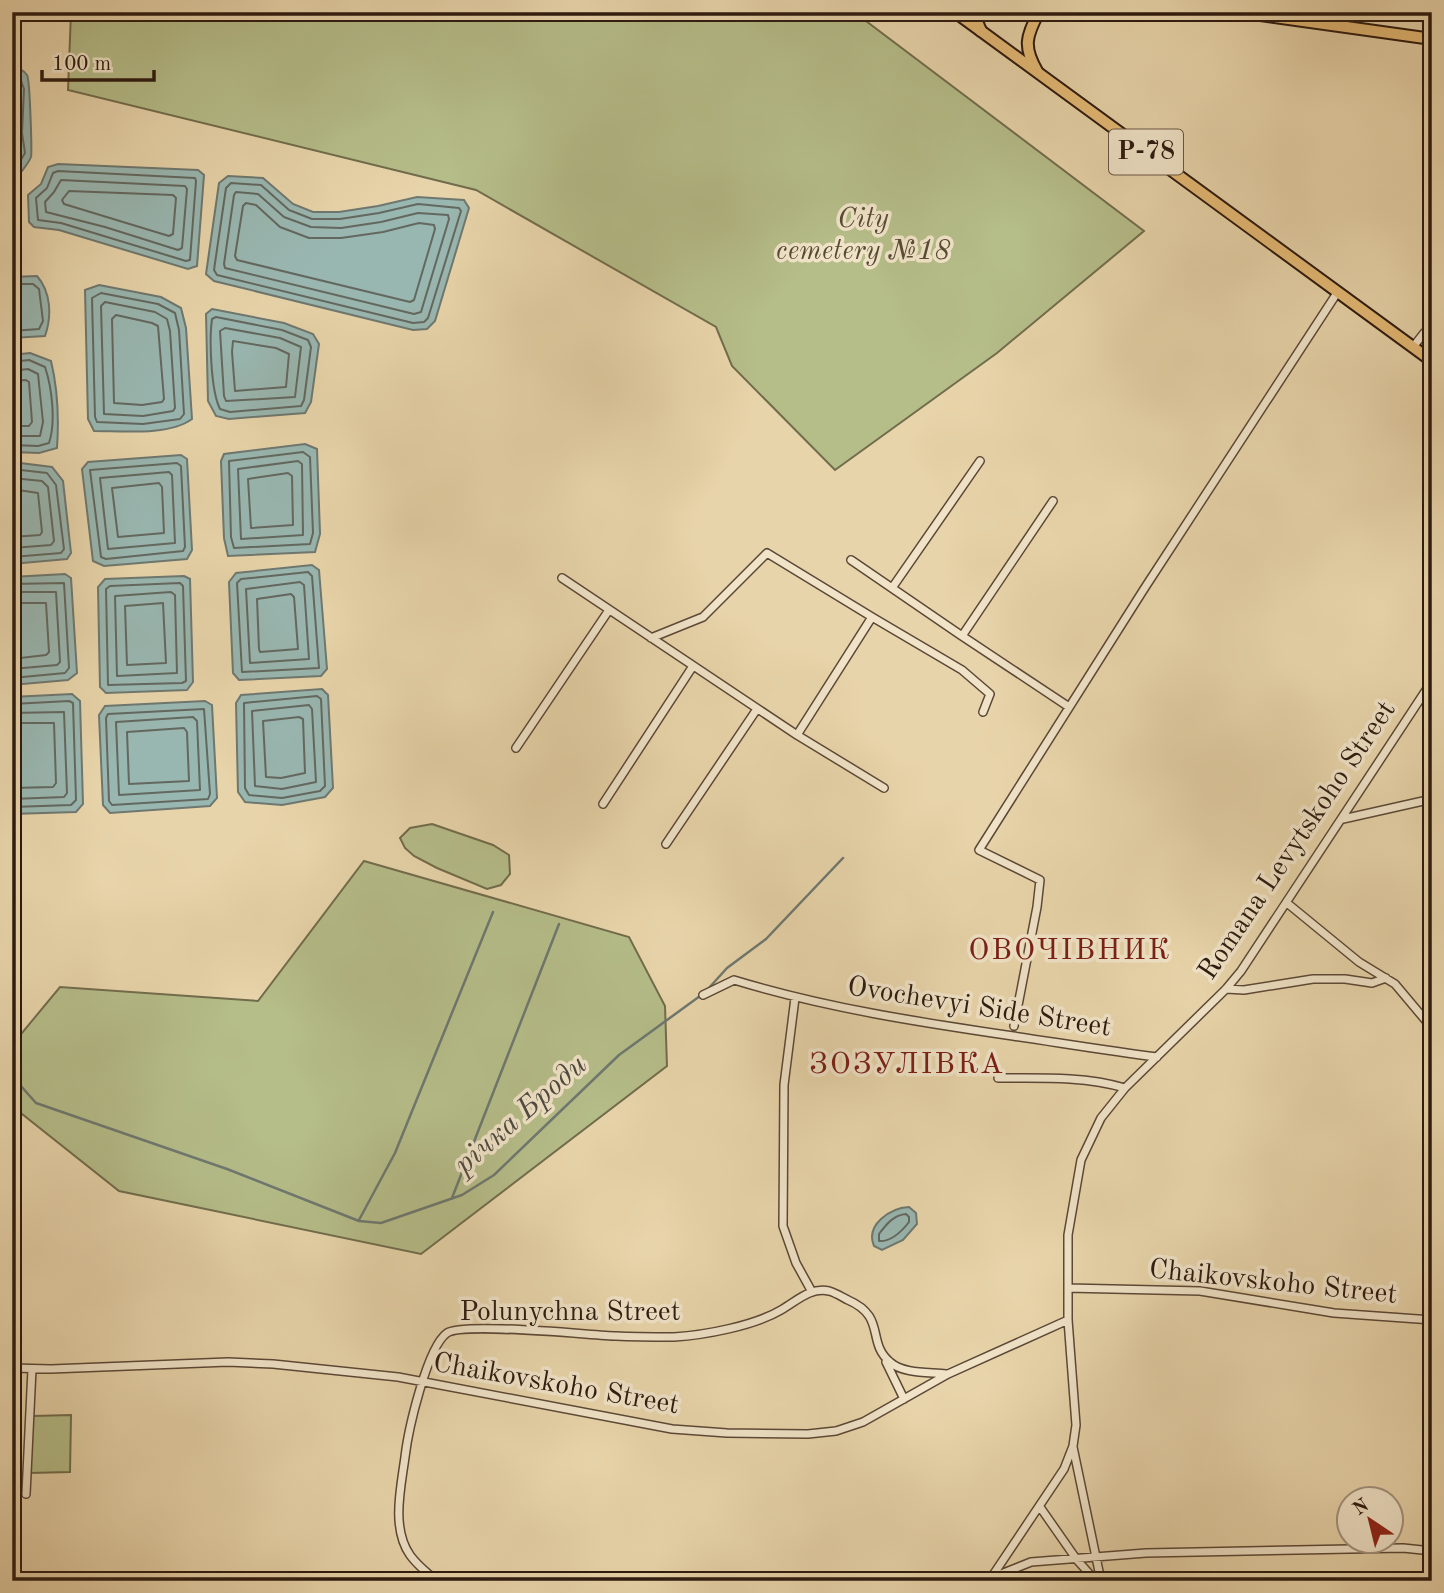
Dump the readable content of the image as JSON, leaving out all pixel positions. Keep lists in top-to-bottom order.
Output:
{
  "streets": {
    "main road": ["Р-78"],
    "street": [
      "Romana Levytskoho Street",
      "Ovochevyi Side Street",
      "Chaikovskoho Street",
      "Polunychna Street"
    ]
  },
  "crossings": [
    ["Romana Levytskoho Street", "Ovochevyi Side Street"],
    ["Romana Levytskoho Street", "Chaikovskoho Street"],
    ["Chaikovskoho Street", "Polunychna Street"]
  ],
  "districts": ["ОВОЧІВНИК", "ЗОЗУЛІВКА"],
  "water": ["річка Броди"],
  "parks": ["City cemetery №18"],
  "scale_bar": "100 m",
  "north": "top left"
}
